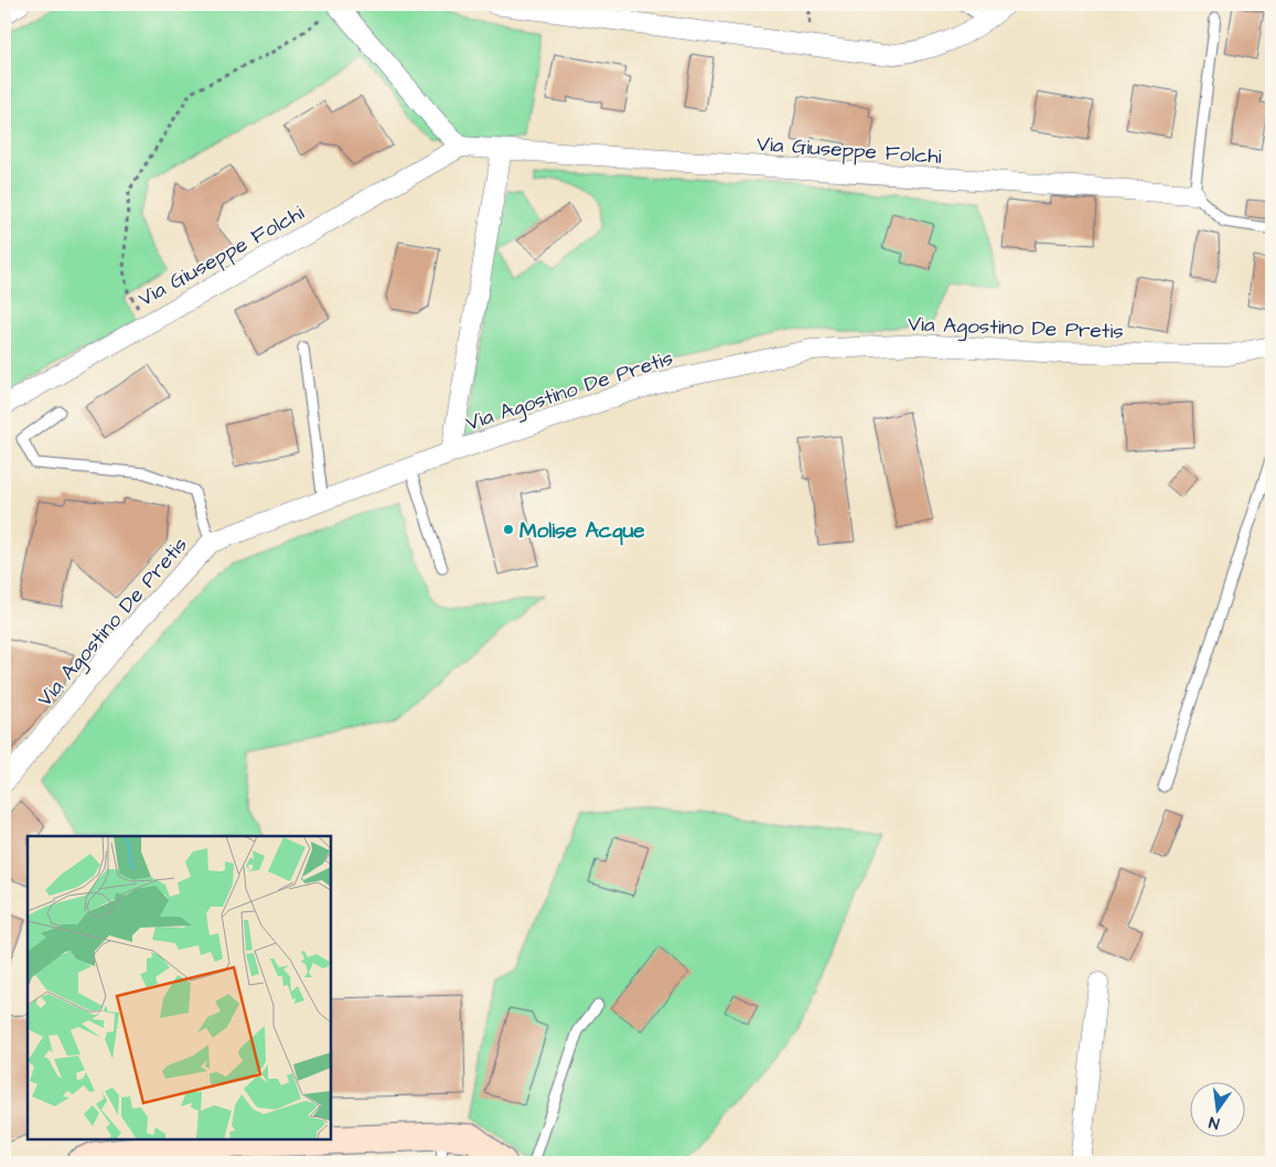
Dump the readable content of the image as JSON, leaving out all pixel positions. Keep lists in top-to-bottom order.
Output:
{
  "streets": {
    "street": ["Via Giuseppe Folchi", "Via Agostino De Pretis"]
  },
  "places": ["Molise Acque"],
  "north": "bottom"
}
